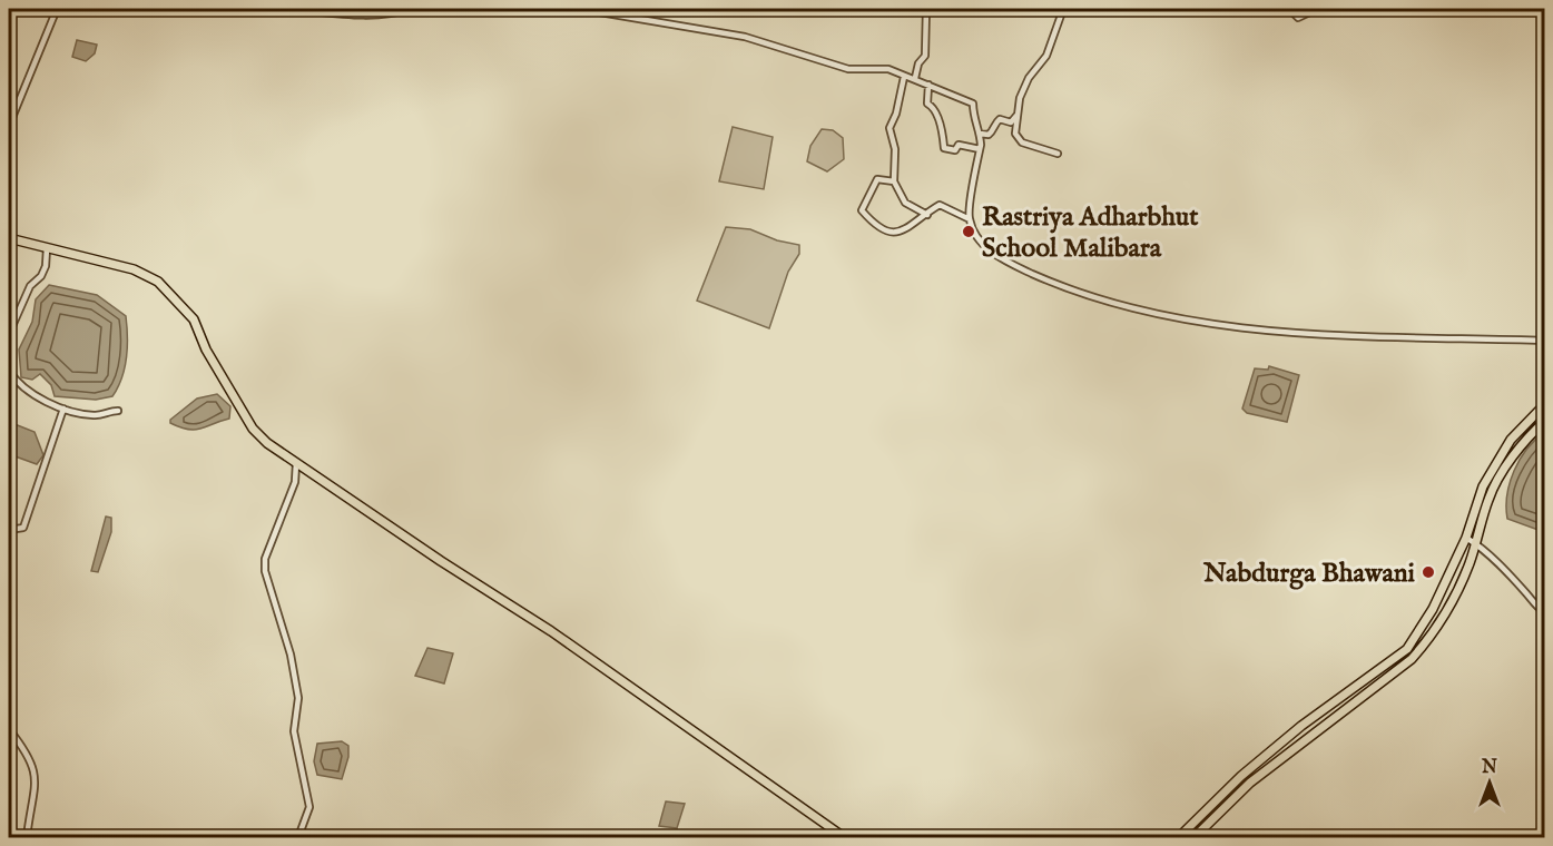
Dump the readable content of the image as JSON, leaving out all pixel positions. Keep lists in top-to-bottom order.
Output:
{
  "places": ["Rastriya Adharbhut School Malibara", "Nabdurga Bhawani"],
  "north": "top"
}
